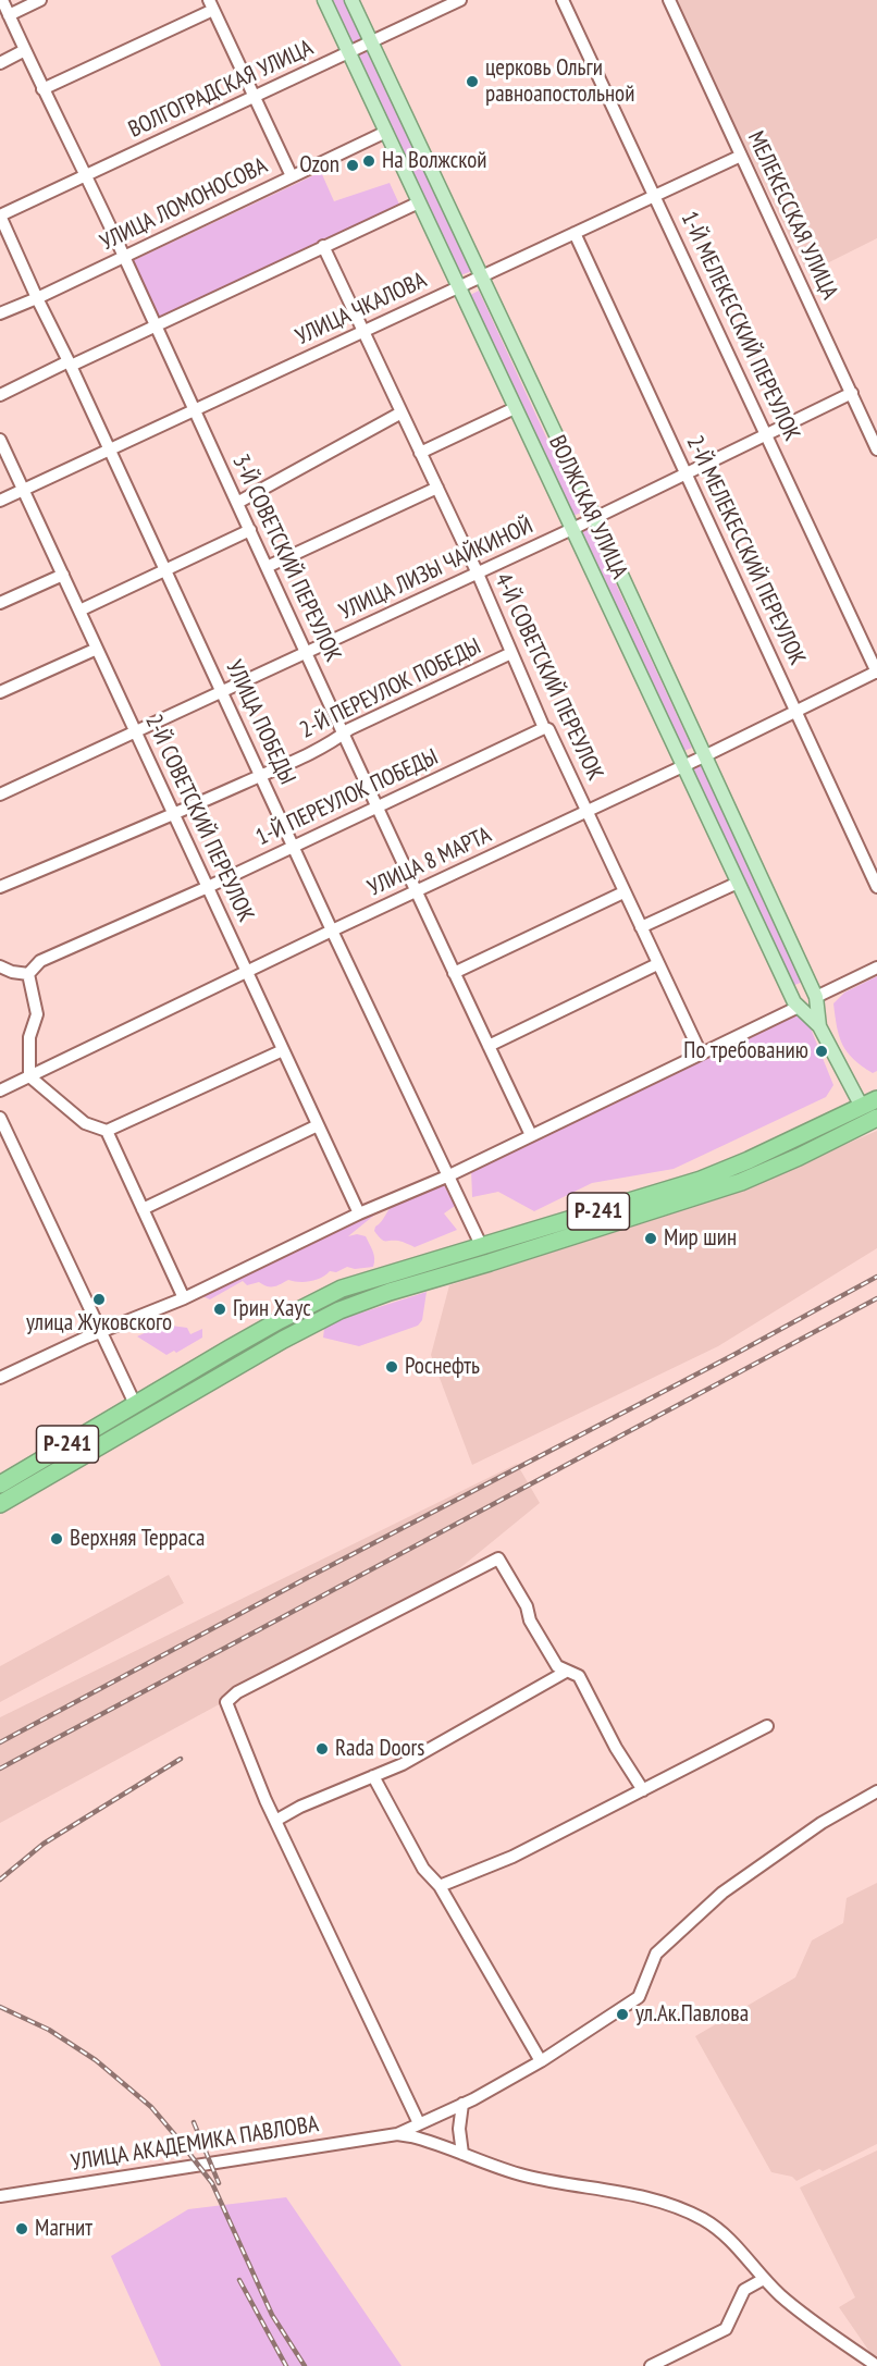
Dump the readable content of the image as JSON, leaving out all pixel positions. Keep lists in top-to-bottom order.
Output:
{
  "streets": {
    "highway": ["Р-241"],
    "main road": ["ВОЛЖСКАЯ УЛИЦА"],
    "street": [
      "ВОЛГОГРАДСКАЯ УЛИЦА",
      "УЛИЦА ЛОМОНОСОВА",
      "МЕЛЕКЕССКАЯ УЛИЦА",
      "УЛИЦА ЧКАЛОВА",
      "1-Й МЕЛЕКЕССКИЙ ПЕРЕУЛОК",
      "2-Й МЕЛЕКЕССКИЙ ПЕРЕУЛОК",
      "3-Й СОВЕТСКИЙ ПЕРЕУЛОК",
      "УЛИЦА ЛИЗЫ ЧАЙКИНОЙ",
      "4-Й СОВЕТСКИЙ ПЕРЕУЛОК",
      "2-Й ПЕРЕУЛОК ПОБЕДЫ",
      "УЛИЦА ПОБЕДЫ",
      "1-Й ПЕРЕУЛОК ПОБЕДЫ",
      "2-Й СОВЕТСКИЙ ПЕРЕУЛОК",
      "УЛИЦА 8 МАРТА",
      "УЛИЦА АКАДЕМИКА ПАВЛОВА"
    ]
  },
  "crossings": [
    ["ВОЛГОГРАДСКАЯ УЛИЦА", "ВОЛЖСКАЯ УЛИЦА"],
    ["ВОЛГОГРАДСКАЯ УЛИЦА", "3-Й СОВЕТСКИЙ ПЕРЕУЛОК"],
    ["ВОЛГОГРАДСКАЯ УЛИЦА", "УЛИЦА ПОБЕДЫ"],
    ["УЛИЦА ЛОМОНОСОВА", "ВОЛЖСКАЯ УЛИЦА"],
    ["УЛИЦА ЛОМОНОСОВА", "3-Й СОВЕТСКИЙ ПЕРЕУЛОК"],
    ["УЛИЦА ЛОМОНОСОВА", "УЛИЦА ПОБЕДЫ"],
    ["МЕЛЕКЕССКАЯ УЛИЦА", "УЛИЦА ЧКАЛОВА"],
    ["МЕЛЕКЕССКАЯ УЛИЦА", "УЛИЦА ЛИЗЫ ЧАЙКИНОЙ"],
    ["УЛИЦА ЧКАЛОВА", "1-Й МЕЛЕКЕССКИЙ ПЕРЕУЛОК"],
    ["УЛИЦА ЧКАЛОВА", "ВОЛЖСКАЯ УЛИЦА"],
    ["УЛИЦА ЧКАЛОВА", "2-Й МЕЛЕКЕССКИЙ ПЕРЕУЛОК"],
    ["УЛИЦА ЧКАЛОВА", "3-Й СОВЕТСКИЙ ПЕРЕУЛОК"],
    ["УЛИЦА ЧКАЛОВА", "4-Й СОВЕТСКИЙ ПЕРЕУЛОК"],
    ["УЛИЦА ЧКАЛОВА", "УЛИЦА ПОБЕДЫ"],
    ["УЛИЦА ЧКАЛОВА", "2-Й СОВЕТСКИЙ ПЕРЕУЛОК"],
    ["1-Й МЕЛЕКЕССКИЙ ПЕРЕУЛОК", "УЛИЦА ЛИЗЫ ЧАЙКИНОЙ"],
    ["1-Й МЕЛЕКЕССКИЙ ПЕРЕУЛОК", "УЛИЦА 8 МАРТА"],
    ["ВОЛЖСКАЯ УЛИЦА", "УЛИЦА ЛИЗЫ ЧАЙКИНОЙ"],
    ["ВОЛЖСКАЯ УЛИЦА", "УЛИЦА 8 МАРТА"],
    ["ВОЛЖСКАЯ УЛИЦА", "Р-241"],
    ["2-Й МЕЛЕКЕССКИЙ ПЕРЕУЛОК", "УЛИЦА ЛИЗЫ ЧАЙКИНОЙ"],
    ["2-Й МЕЛЕКЕССКИЙ ПЕРЕУЛОК", "УЛИЦА 8 МАРТА"],
    ["3-Й СОВЕТСКИЙ ПЕРЕУЛОК", "УЛИЦА ЛИЗЫ ЧАЙКИНОЙ"],
    ["3-Й СОВЕТСКИЙ ПЕРЕУЛОК", "2-Й ПЕРЕУЛОК ПОБЕДЫ"],
    ["3-Й СОВЕТСКИЙ ПЕРЕУЛОК", "1-Й ПЕРЕУЛОК ПОБЕДЫ"],
    ["3-Й СОВЕТСКИЙ ПЕРЕУЛОК", "УЛИЦА 8 МАРТА"],
    ["УЛИЦА ЛИЗЫ ЧАЙКИНОЙ", "4-Й СОВЕТСКИЙ ПЕРЕУЛОК"],
    ["УЛИЦА ЛИЗЫ ЧАЙКИНОЙ", "УЛИЦА ПОБЕДЫ"],
    ["УЛИЦА ЛИЗЫ ЧАЙКИНОЙ", "2-Й СОВЕТСКИЙ ПЕРЕУЛОК"],
    ["4-Й СОВЕТСКИЙ ПЕРЕУЛОК", "2-Й ПЕРЕУЛОК ПОБЕДЫ"],
    ["4-Й СОВЕТСКИЙ ПЕРЕУЛОК", "1-Й ПЕРЕУЛОК ПОБЕДЫ"],
    ["4-Й СОВЕТСКИЙ ПЕРЕУЛОК", "УЛИЦА 8 МАРТА"],
    ["2-Й ПЕРЕУЛОК ПОБЕДЫ", "УЛИЦА ПОБЕДЫ"],
    ["2-Й ПЕРЕУЛОК ПОБЕДЫ", "2-Й СОВЕТСКИЙ ПЕРЕУЛОК"],
    ["УЛИЦА ПОБЕДЫ", "1-Й ПЕРЕУЛОК ПОБЕДЫ"],
    ["УЛИЦА ПОБЕДЫ", "УЛИЦА 8 МАРТА"],
    ["УЛИЦА ПОБЕДЫ", "Р-241"],
    ["1-Й ПЕРЕУЛОК ПОБЕДЫ", "2-Й СОВЕТСКИЙ ПЕРЕУЛОК"],
    ["2-Й СОВЕТСКИЙ ПЕРЕУЛОК", "УЛИЦА 8 МАРТА"]
  ],
  "places": [
    "церковь Ольги равноапостольной",
    "На Волжской",
    "Ozon",
    "По требованию",
    "Мир шин",
    "улица Жуковского",
    "Грин Хаус",
    "Роснефть",
    "Верхняя Терраса",
    "Rada Doors",
    "ул.Ак.Павлова",
    "Магнит"
  ]
}
